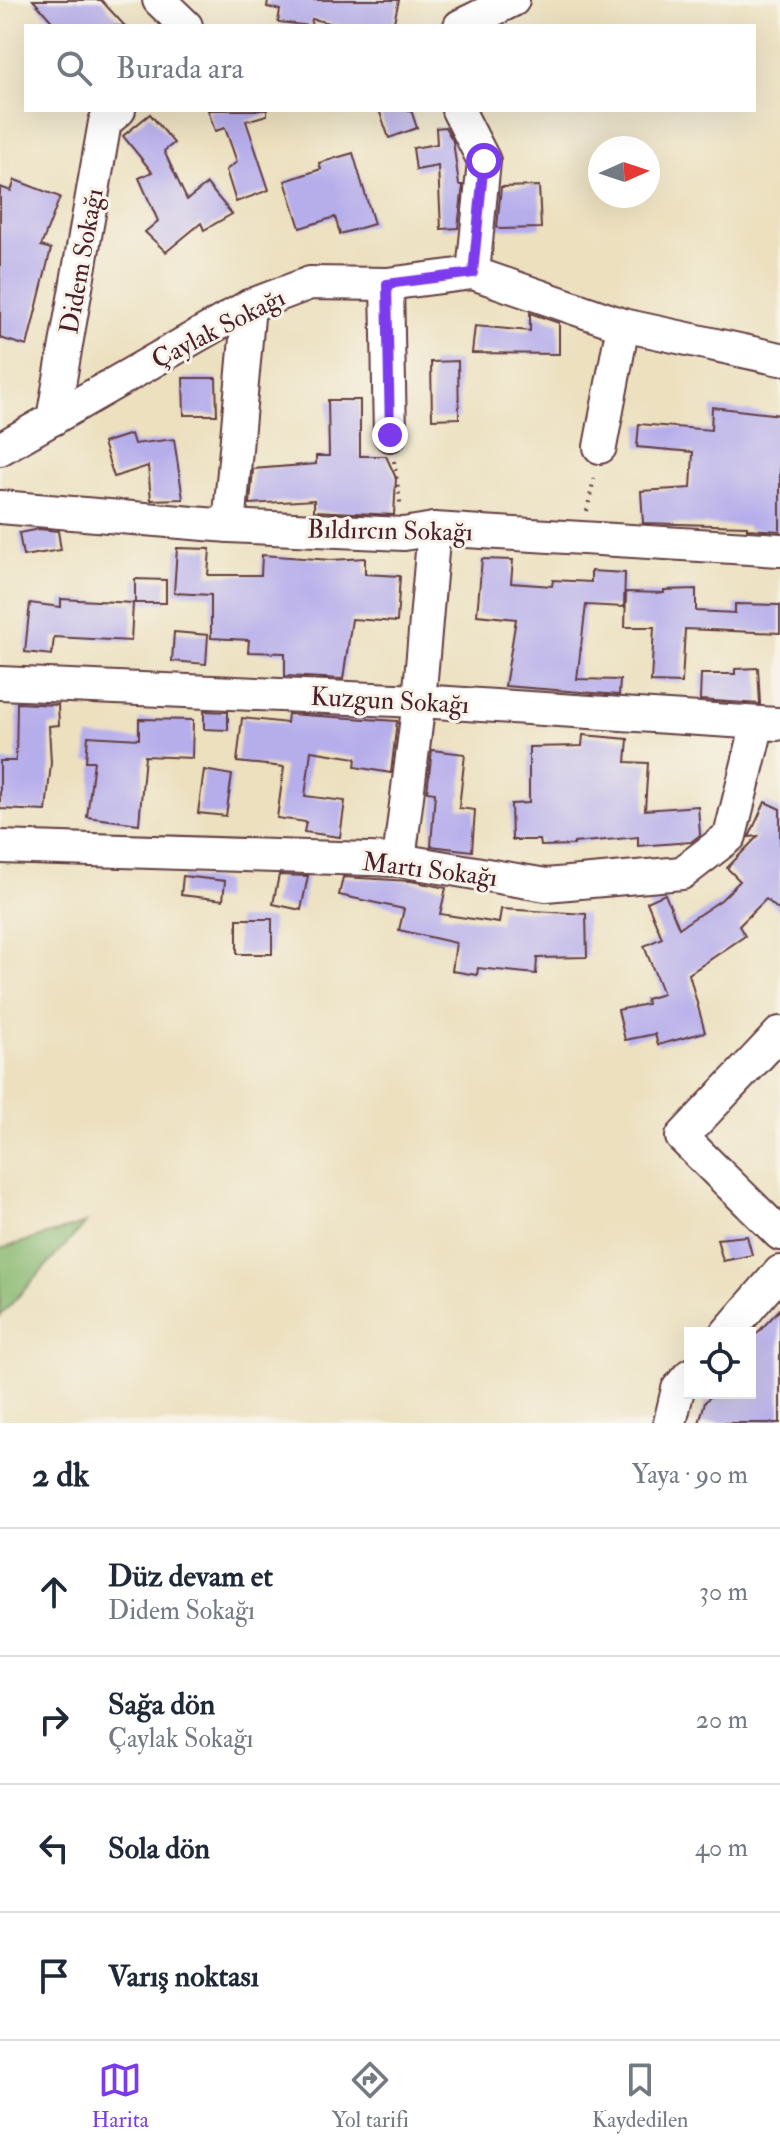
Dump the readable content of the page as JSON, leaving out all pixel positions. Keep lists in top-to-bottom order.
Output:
{
  "streets": {
    "street": [
      "Didem Sokağı",
      "Çaylak Sokağı",
      "Bıldırcın Sokağı",
      "Kuzgun Sokağı",
      "Martı Sokağı"
    ]
  },
  "crossings": [
    ["Didem Sokağı", "Çaylak Sokağı"],
    ["Kuzgun Sokağı", "Martı Sokağı"]
  ],
  "north": "right",
  "page": {
    "search": "Burada ara",
    "heading": ["2 dk", "Yaya · 90 m"],
    "list": [
      ["Düz devam et", "Didem Sokağı", "30 m"],
      ["Sağa dön", "Çaylak Sokağı", "20 m"],
      ["Sola dön", "40 m"],
      "Varış noktası"
    ],
    "nav": ["Harita", "Yol tarifi", "Kaydedilen"]
  }
}
